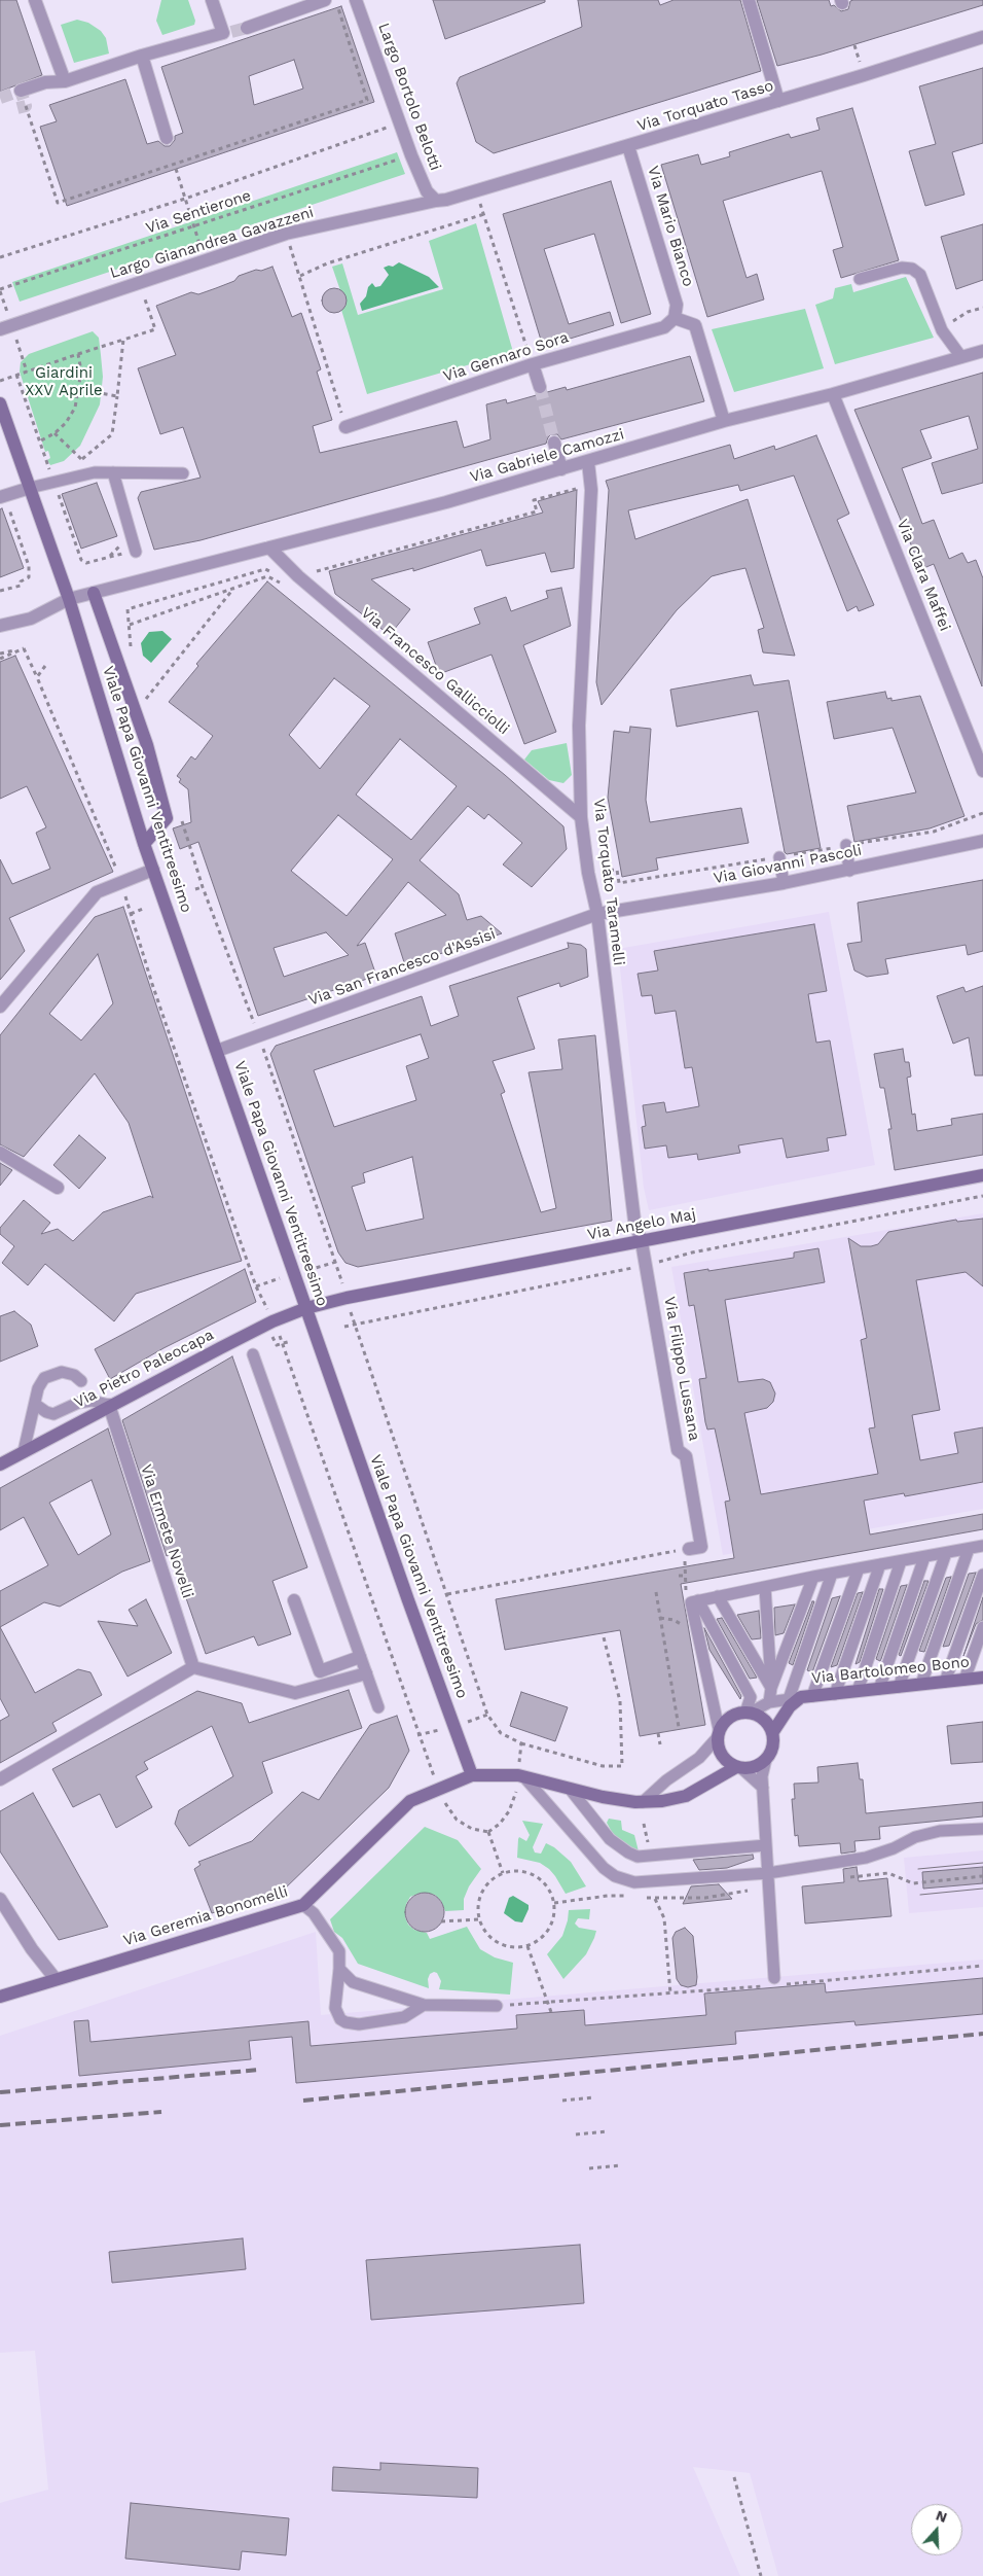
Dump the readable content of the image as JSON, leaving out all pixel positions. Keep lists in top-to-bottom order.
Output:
{
  "streets": {
    "main road": [
      "Viale Papa Giovanni Ventitreesimo",
      "Via Angelo Maj",
      "Via Pietro Paleocapa",
      "Via Bartolomeo Bono",
      "Via Geremia Bonomelli"
    ],
    "street": [
      "Largo Bortolo Belotti",
      "Via Torquato Tasso",
      "Via Mario Bianco",
      "Largo Gianandrea Gavazzeni",
      "Via Gennaro Sora",
      "Via Gabriele Camozzi",
      "Via Clara Maffei",
      "Via Francesco Gallicciolli",
      "Via Giovanni Pascoli",
      "Via Torquato Taramelli",
      "Via San Francesco d'Assisi",
      "Via Filippo Lussana",
      "Via Ermete Novelli"
    ],
    "path": ["Via Sentierone"]
  },
  "crossings": [
    ["Largo Bortolo Belotti", "Via Torquato Tasso"],
    ["Largo Bortolo Belotti", "Largo Gianandrea Gavazzeni"],
    ["Via Torquato Tasso", "Via Mario Bianco"],
    ["Via Torquato Tasso", "Largo Gianandrea Gavazzeni"],
    ["Via Mario Bianco", "Via Gennaro Sora"],
    ["Via Gabriele Camozzi", "Via Clara Maffei"],
    ["Via Gabriele Camozzi", "Via Francesco Gallicciolli"],
    ["Via Gabriele Camozzi", "Viale Papa Giovanni Ventitreesimo"],
    ["Via Gabriele Camozzi", "Via Torquato Taramelli"],
    ["Via Francesco Gallicciolli", "Via Torquato Taramelli"],
    ["Viale Papa Giovanni Ventitreesimo", "Via San Francesco d'Assisi"],
    ["Viale Papa Giovanni Ventitreesimo", "Via Angelo Maj"],
    ["Viale Papa Giovanni Ventitreesimo", "Via Pietro Paleocapa"],
    ["Viale Papa Giovanni Ventitreesimo", "Via Geremia Bonomelli"],
    ["Via Giovanni Pascoli", "Via Torquato Taramelli"],
    ["Via Giovanni Pascoli", "Via San Francesco d'Assisi"],
    ["Via Torquato Taramelli", "Via San Francesco d'Assisi"],
    ["Via Torquato Taramelli", "Via Angelo Maj"],
    ["Via Torquato Taramelli", "Via Filippo Lussana"],
    ["Via Angelo Maj", "Via Pietro Paleocapa"],
    ["Via Angelo Maj", "Via Filippo Lussana"],
    ["Via Pietro Paleocapa", "Via Ermete Novelli"]
  ],
  "parks": ["Giardini XXV Aprile"],
  "north": "top"
}
